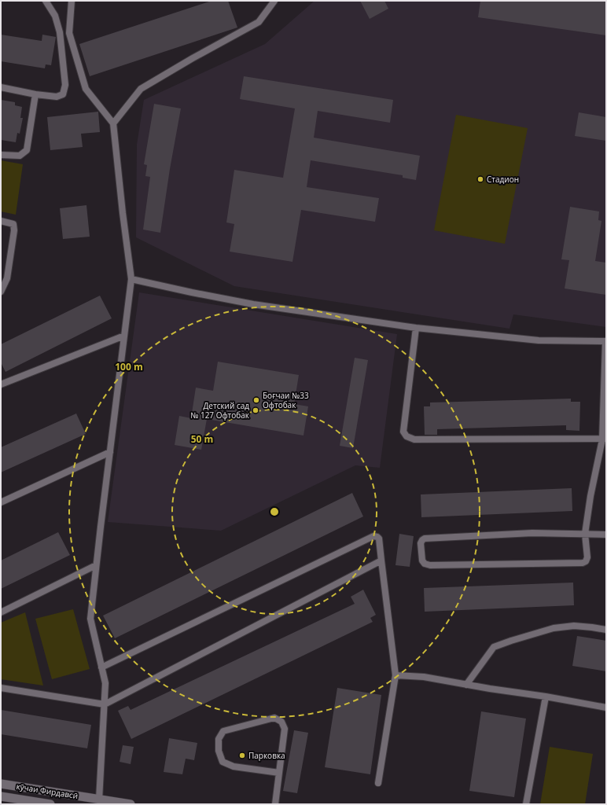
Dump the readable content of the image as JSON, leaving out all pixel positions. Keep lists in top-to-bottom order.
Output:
{
  "streets": {
    "street": ["кӯчаи Фирдавсӣ"]
  },
  "places": [
    "Стадион",
    "Боғчаи №33 Офтобак",
    "Детский сад № 127 Офтобак",
    "Парковка"
  ],
  "rings": ["100 m", "50 m"]
}
